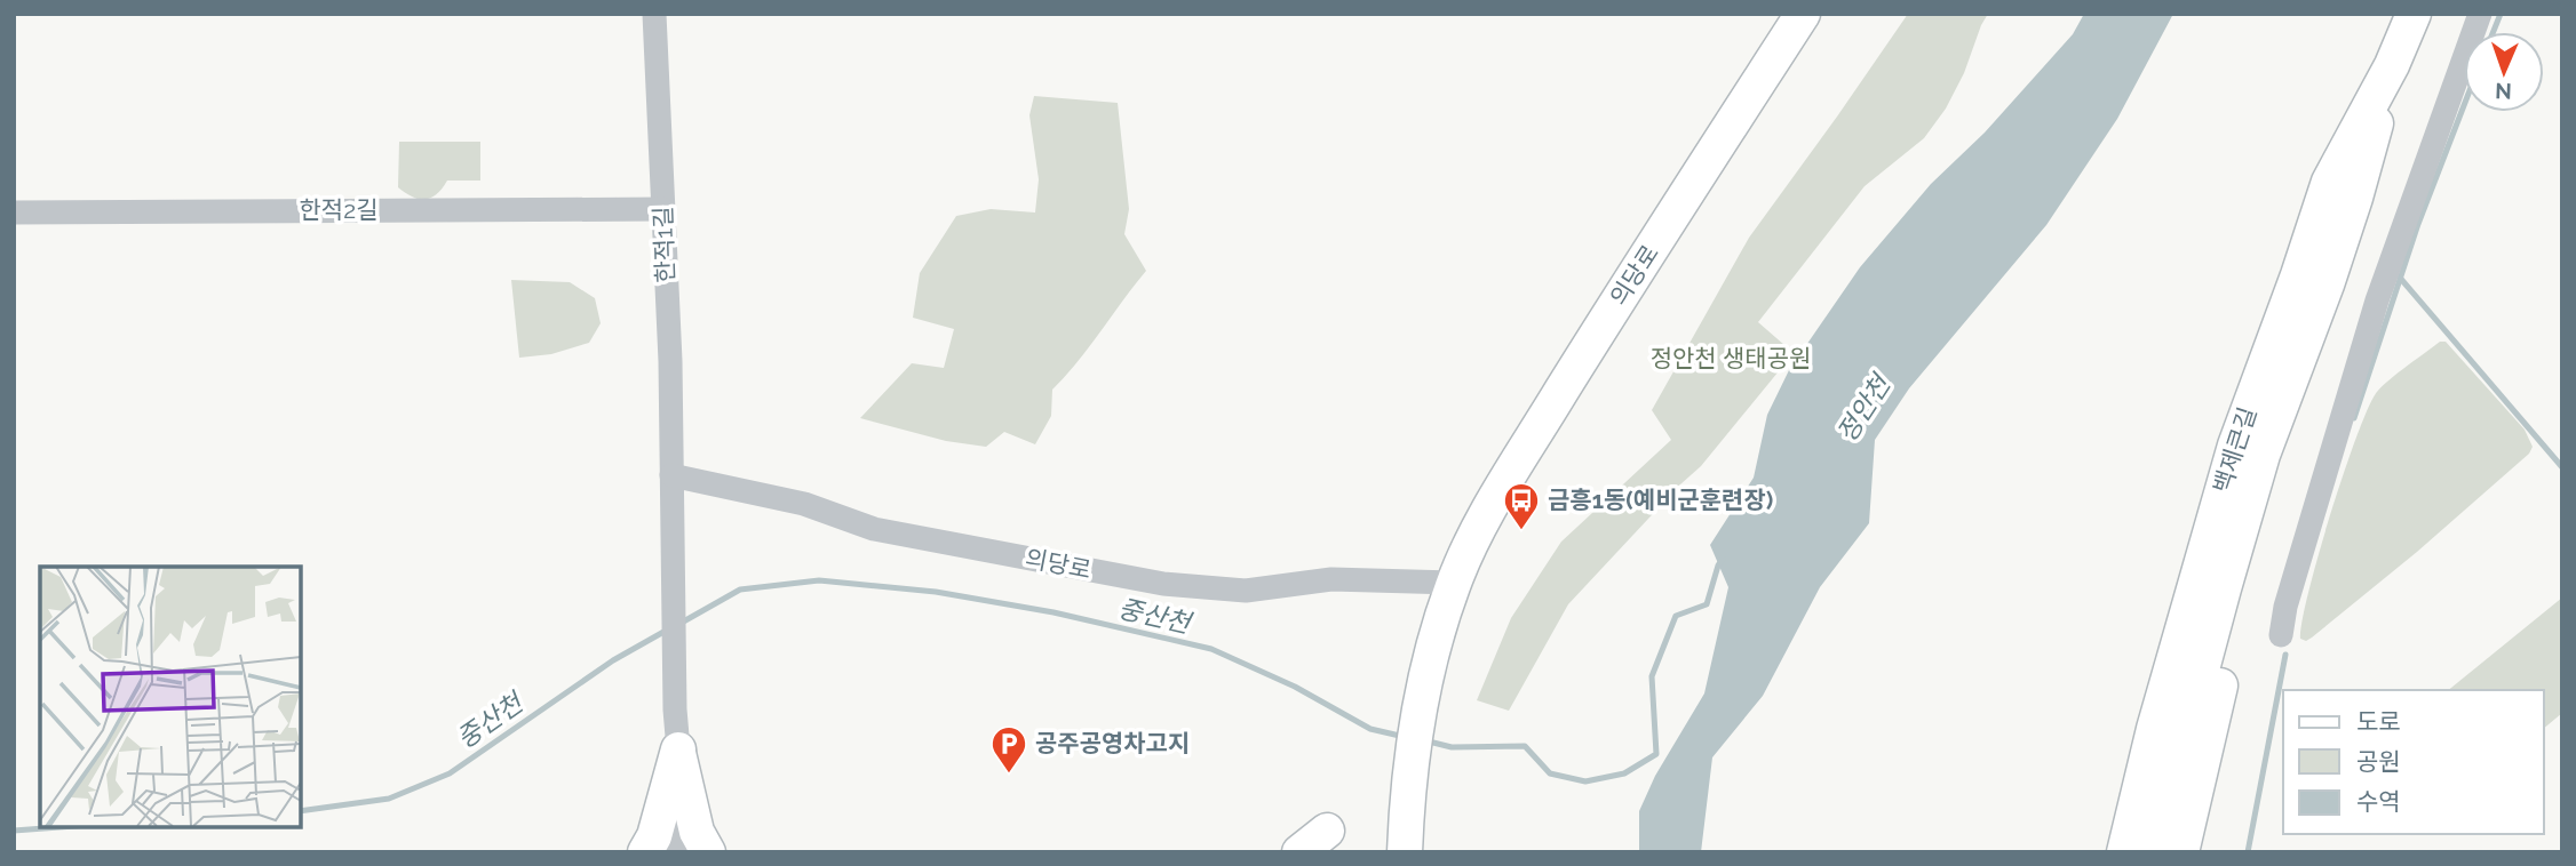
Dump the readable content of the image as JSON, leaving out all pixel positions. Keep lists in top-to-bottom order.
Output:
{
  "streets": {
    "main road": ["의당로", "백제큰길"],
    "street": ["한적2길", "한적1길"]
  },
  "crossings": [
    ["한적2길", "한적1길"],
    ["한적1길", "의당로"]
  ],
  "water": ["정안천", "중산천"],
  "parks": ["정안천 생태공원"],
  "places": {
    "bus stop": ["금흥1동(예비군훈련장)"],
    "parking": ["공주공영차고지"]
  },
  "legend": ["도로", "공원", "수역"],
  "north": "bottom"
}
